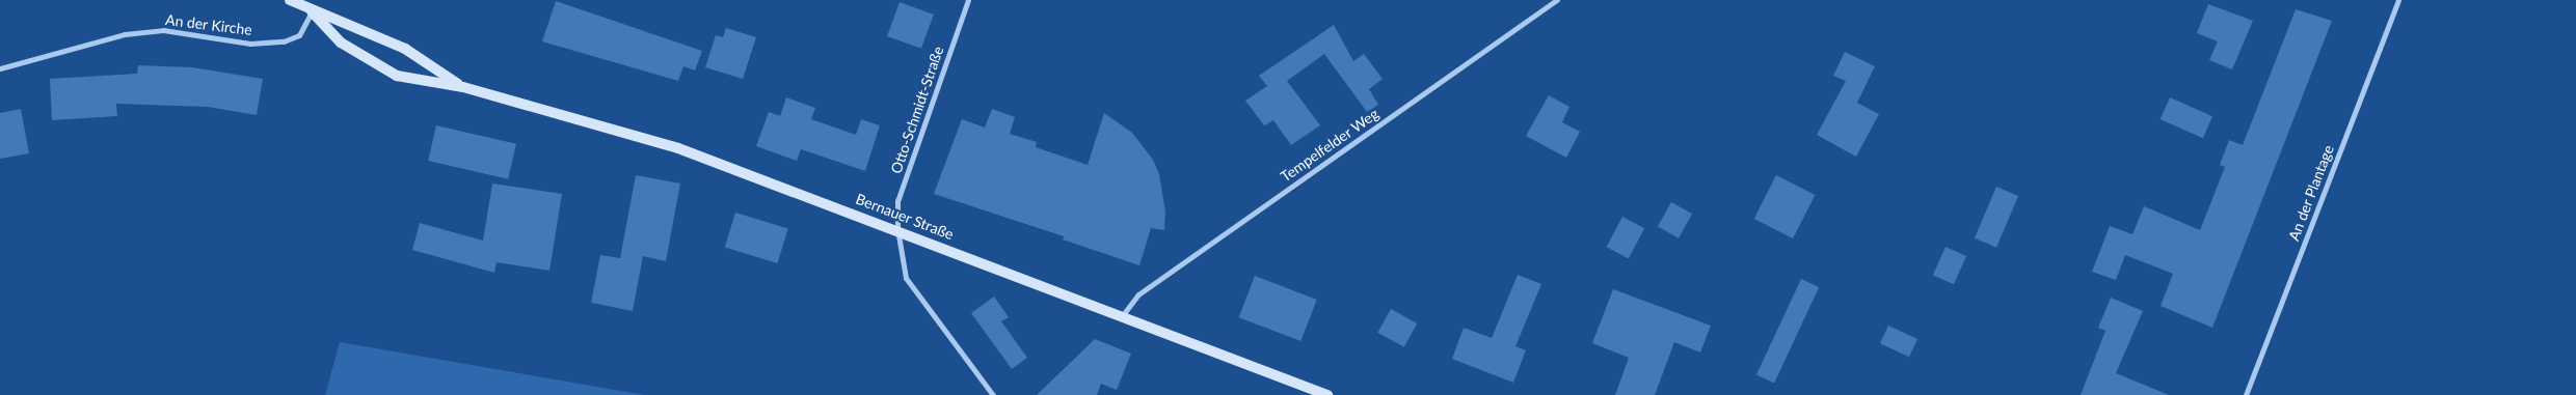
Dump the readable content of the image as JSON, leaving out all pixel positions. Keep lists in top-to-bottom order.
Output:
{
  "streets": {
    "main road": ["Bernauer Straße"],
    "street": [
      "An der Kirche",
      "Otto-Schmidt-Straße",
      "Tempelfelder Weg",
      "An der Plantage"
    ]
  },
  "crossings": [
    ["An der Kirche", "Bernauer Straße"],
    ["Otto-Schmidt-Straße", "Bernauer Straße"],
    ["Tempelfelder Weg", "Bernauer Straße"]
  ]
}
